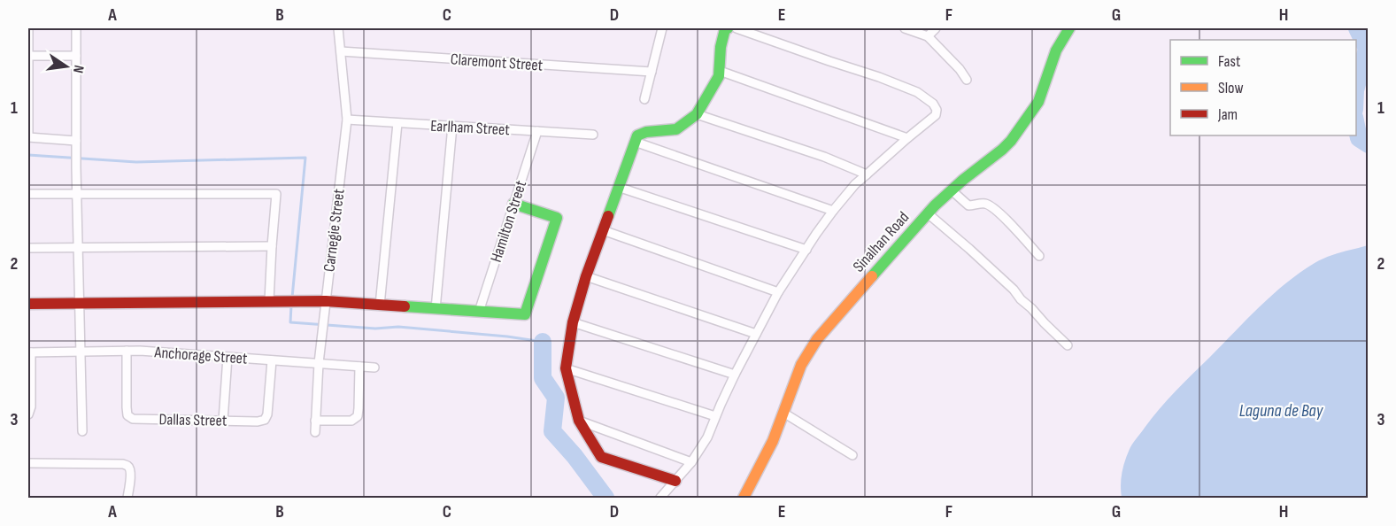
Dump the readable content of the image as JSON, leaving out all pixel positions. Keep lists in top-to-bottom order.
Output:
{
  "streets": {
    "street": [
      "Claremont Street",
      "Earlham Street",
      "Hamilton Street",
      "Carnegie Street",
      "Sinalhan Road",
      "Anchorage Street",
      "Dallas Street"
    ]
  },
  "crossings": [
    ["Claremont Street", "Carnegie Street"],
    ["Earlham Street", "Hamilton Street"],
    ["Earlham Street", "Carnegie Street"],
    ["Carnegie Street", "Anchorage Street"],
    ["Anchorage Street", "Dallas Street"]
  ],
  "water": ["Laguna de Bay"],
  "legend": ["Fast", "Slow", "Jam"],
  "north": "right",
  "grid": {
    "columns": [
      "A",
      "B",
      "C",
      "D",
      "E",
      "F",
      "G",
      "H"
    ],
    "rows": ["1", "2", "3"]
  }
}
